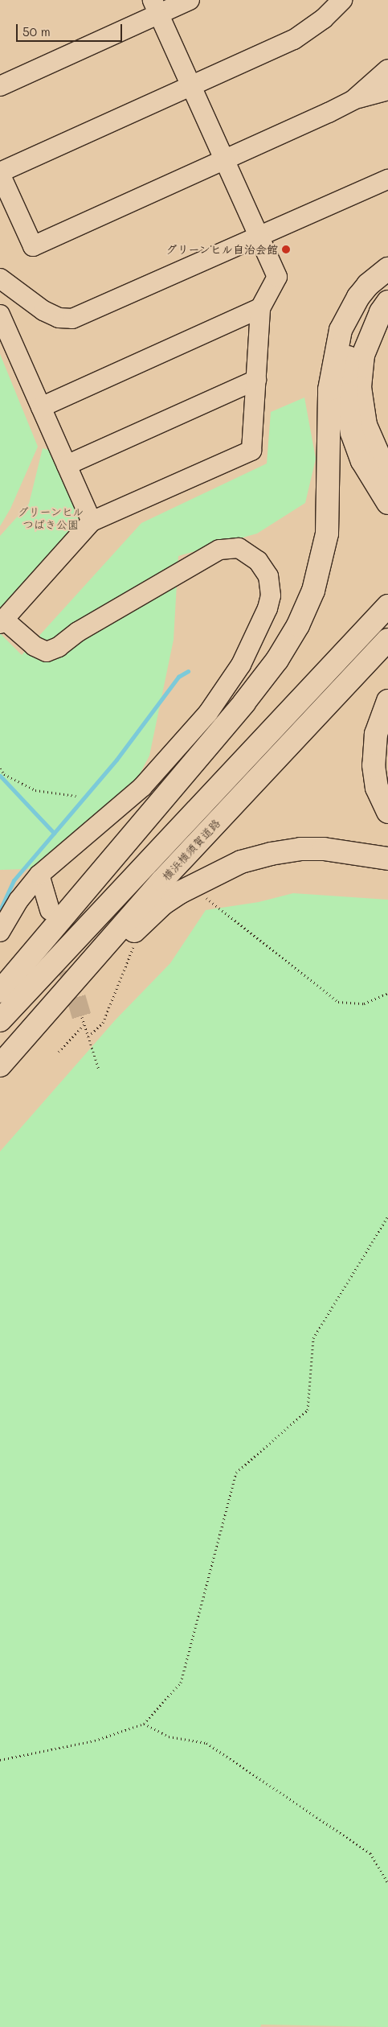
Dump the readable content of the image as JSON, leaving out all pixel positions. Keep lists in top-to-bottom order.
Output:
{
  "streets": {
    "highway": ["横浜横須賀道路"]
  },
  "parks": ["グリーンヒル つばき公園"],
  "places": ["グリーンヒル自治会館"],
  "scale_bar": "50 m"
}
